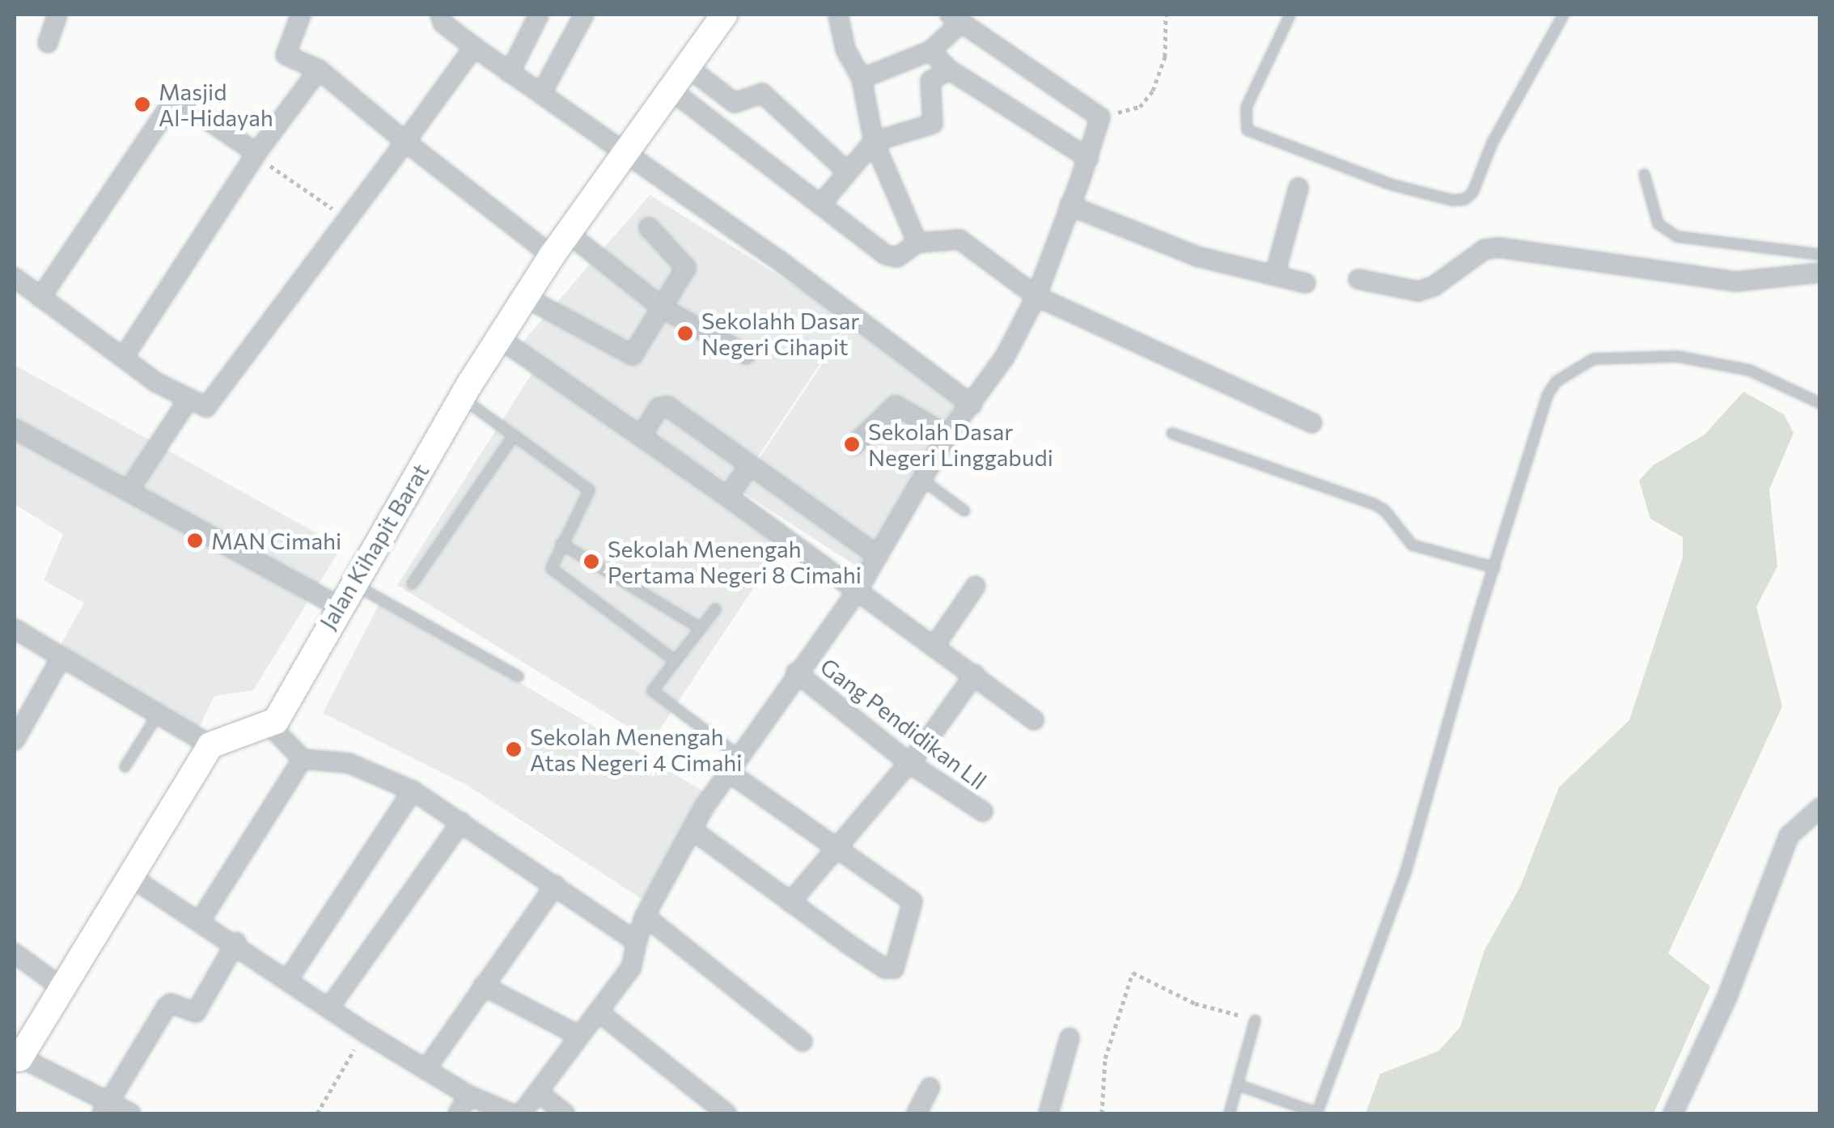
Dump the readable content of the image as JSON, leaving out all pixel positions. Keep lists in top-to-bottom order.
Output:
{
  "streets": {
    "street": ["Jalan Kihapit Barat", "Gang Pendidikan Lll"]
  },
  "places": [
    "Masjid Al-Hidayah",
    "Sekolahh Dasar Negeri Cihapit",
    "Sekolah Dasar Negeri Linggabudi",
    "MAN Cimahi",
    "Sekolah Menengah Pertama Negeri 8 Cimahi",
    "Sekolah Menengah Atas Negeri 4 Cimahi"
  ]
}
